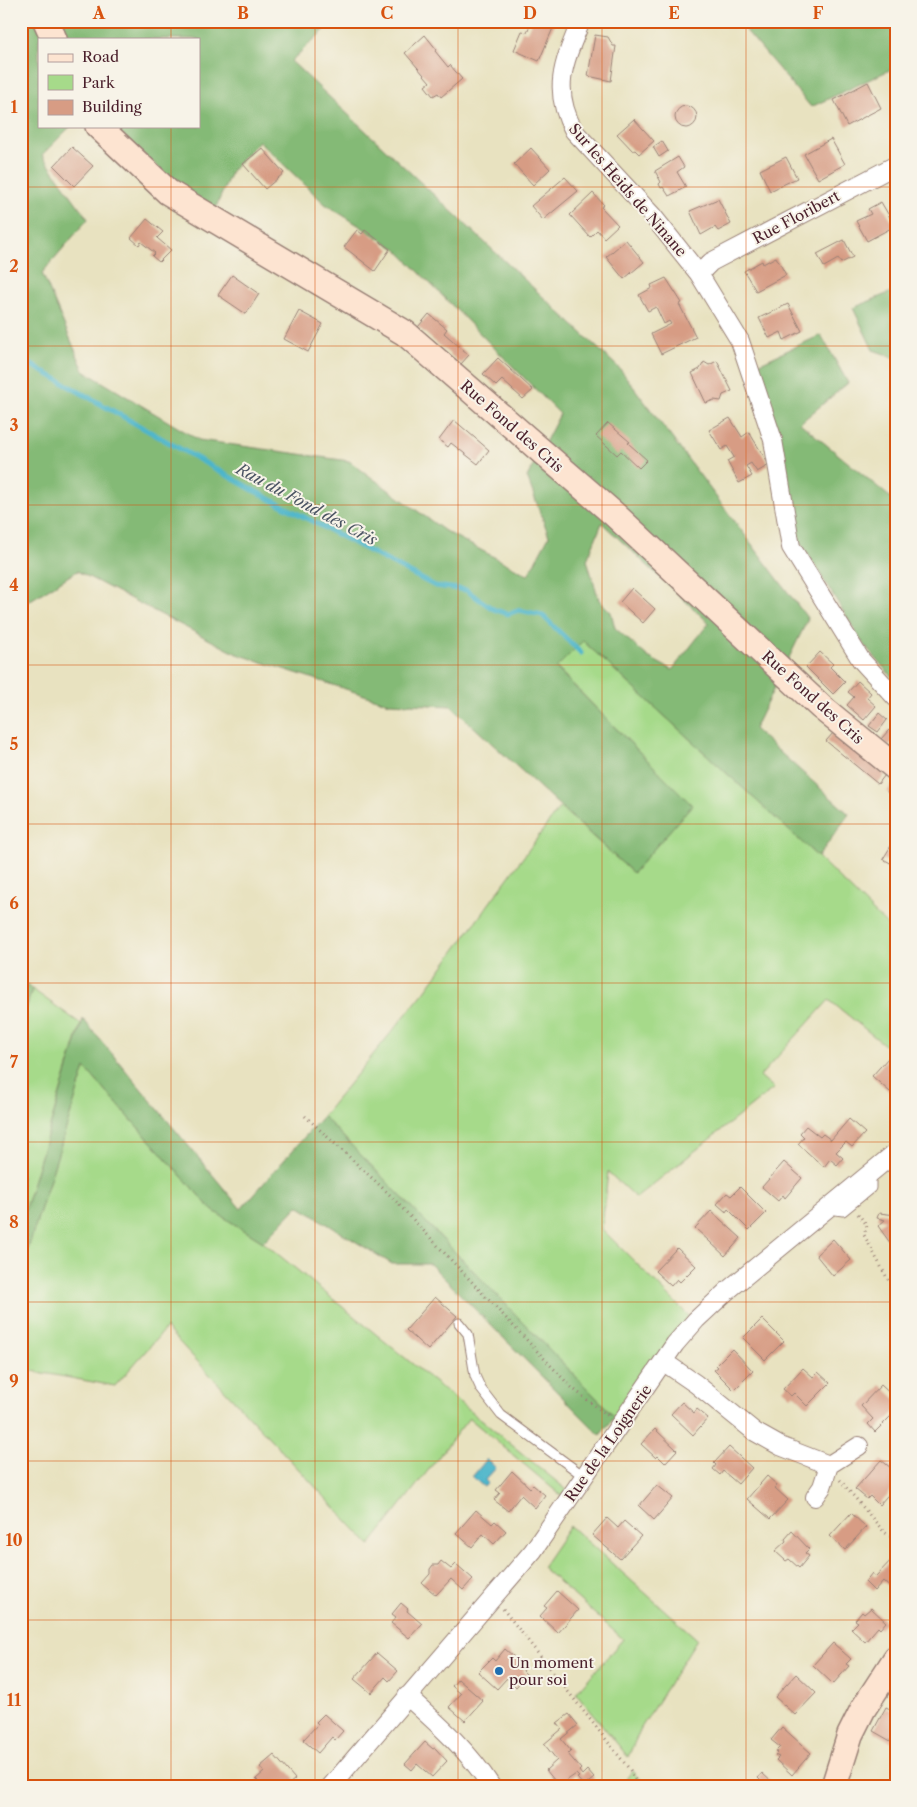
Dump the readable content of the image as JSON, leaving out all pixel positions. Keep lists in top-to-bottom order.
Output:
{
  "streets": {
    "street": [
      "Sur les Heids de Ninane",
      "Rue Floribert",
      "Rue Fond des Cris",
      "Rue de la Loignerie"
    ]
  },
  "crossings": [
    ["Sur les Heids de Ninane", "Rue Floribert"]
  ],
  "water": ["Rau du Fond des Cris"],
  "places": ["Un moment pour soi"],
  "legend": ["Road", "Park", "Building"],
  "grid": {
    "columns": [
      "A",
      "B",
      "C",
      "D",
      "E",
      "F"
    ],
    "rows": [
      "1",
      "2",
      "3",
      "4",
      "5",
      "6",
      "7",
      "8",
      "9",
      "10",
      "11"
    ]
  }
}
